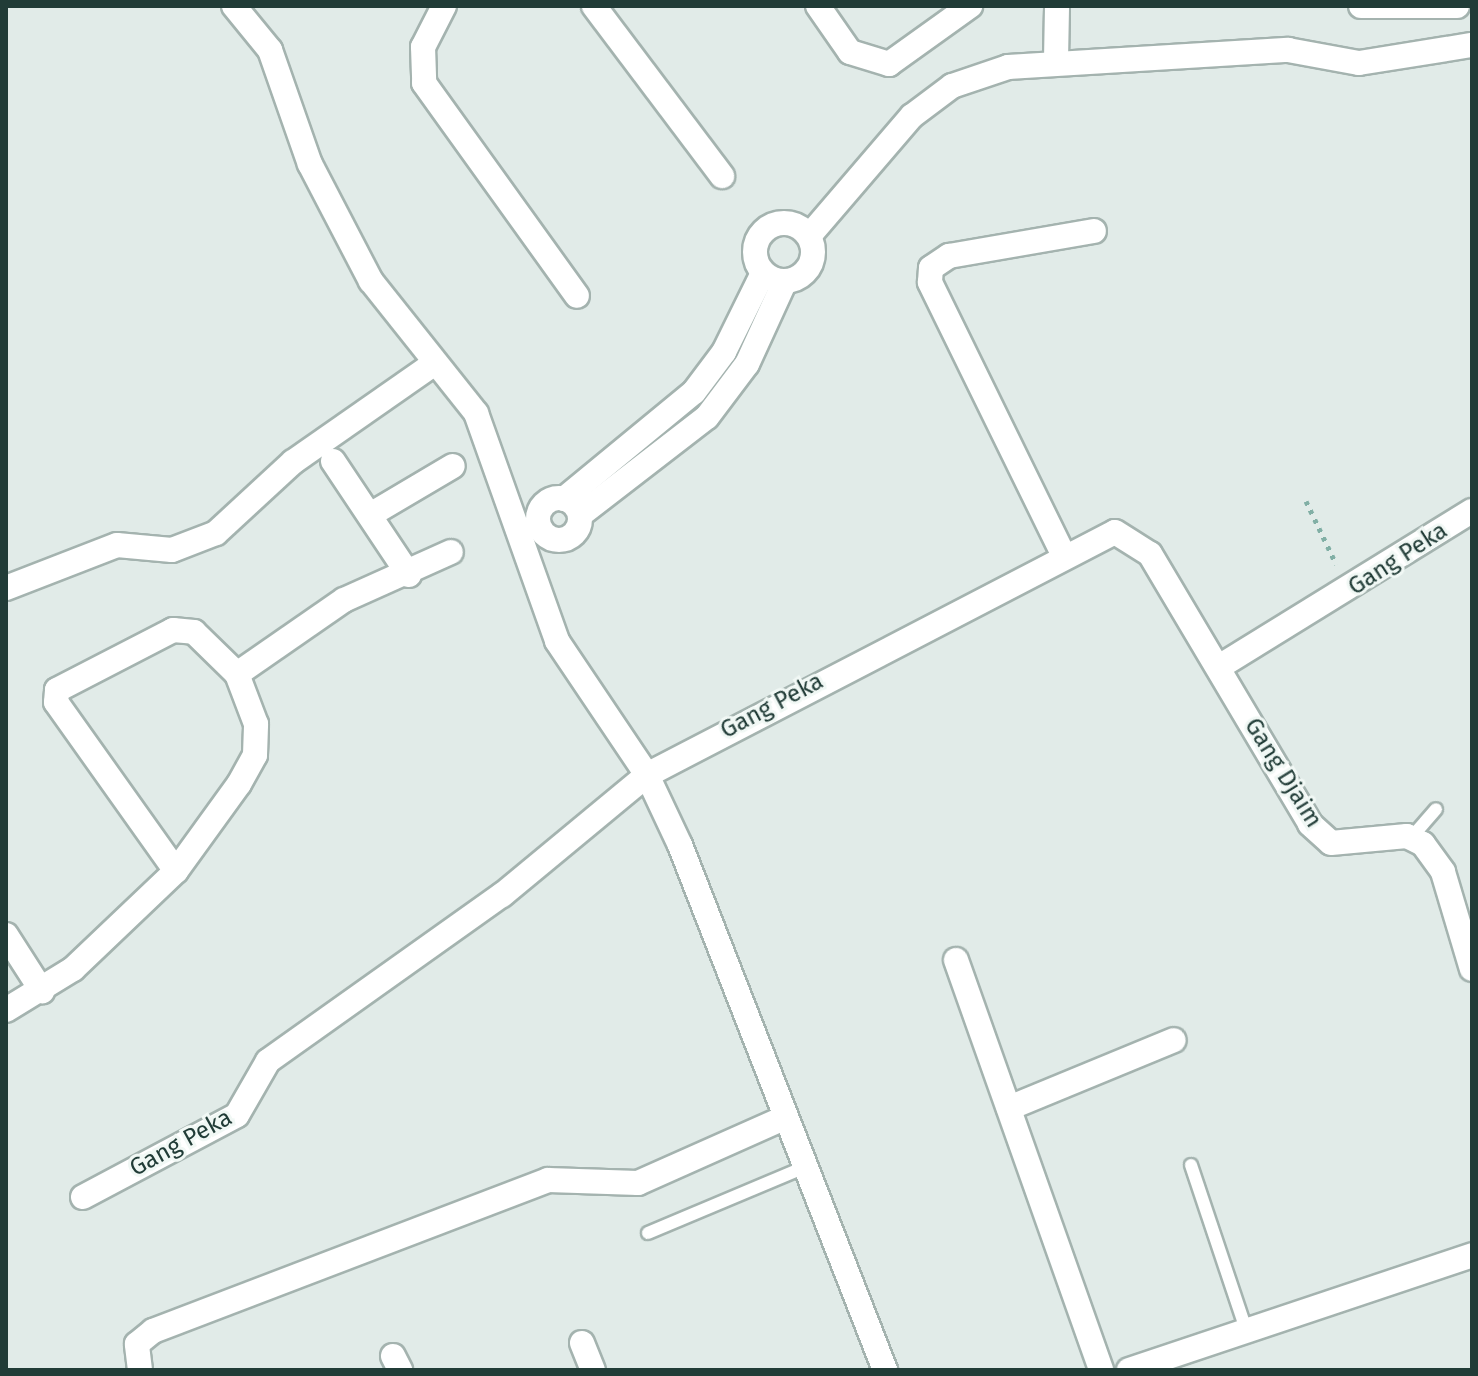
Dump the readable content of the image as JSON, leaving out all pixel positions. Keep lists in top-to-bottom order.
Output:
{
  "streets": {
    "street": ["Gang Peka", "Gang Djaim"]
  },
  "crossings": [
    ["Gang Peka", "Gang Djaim"]
  ]
}
